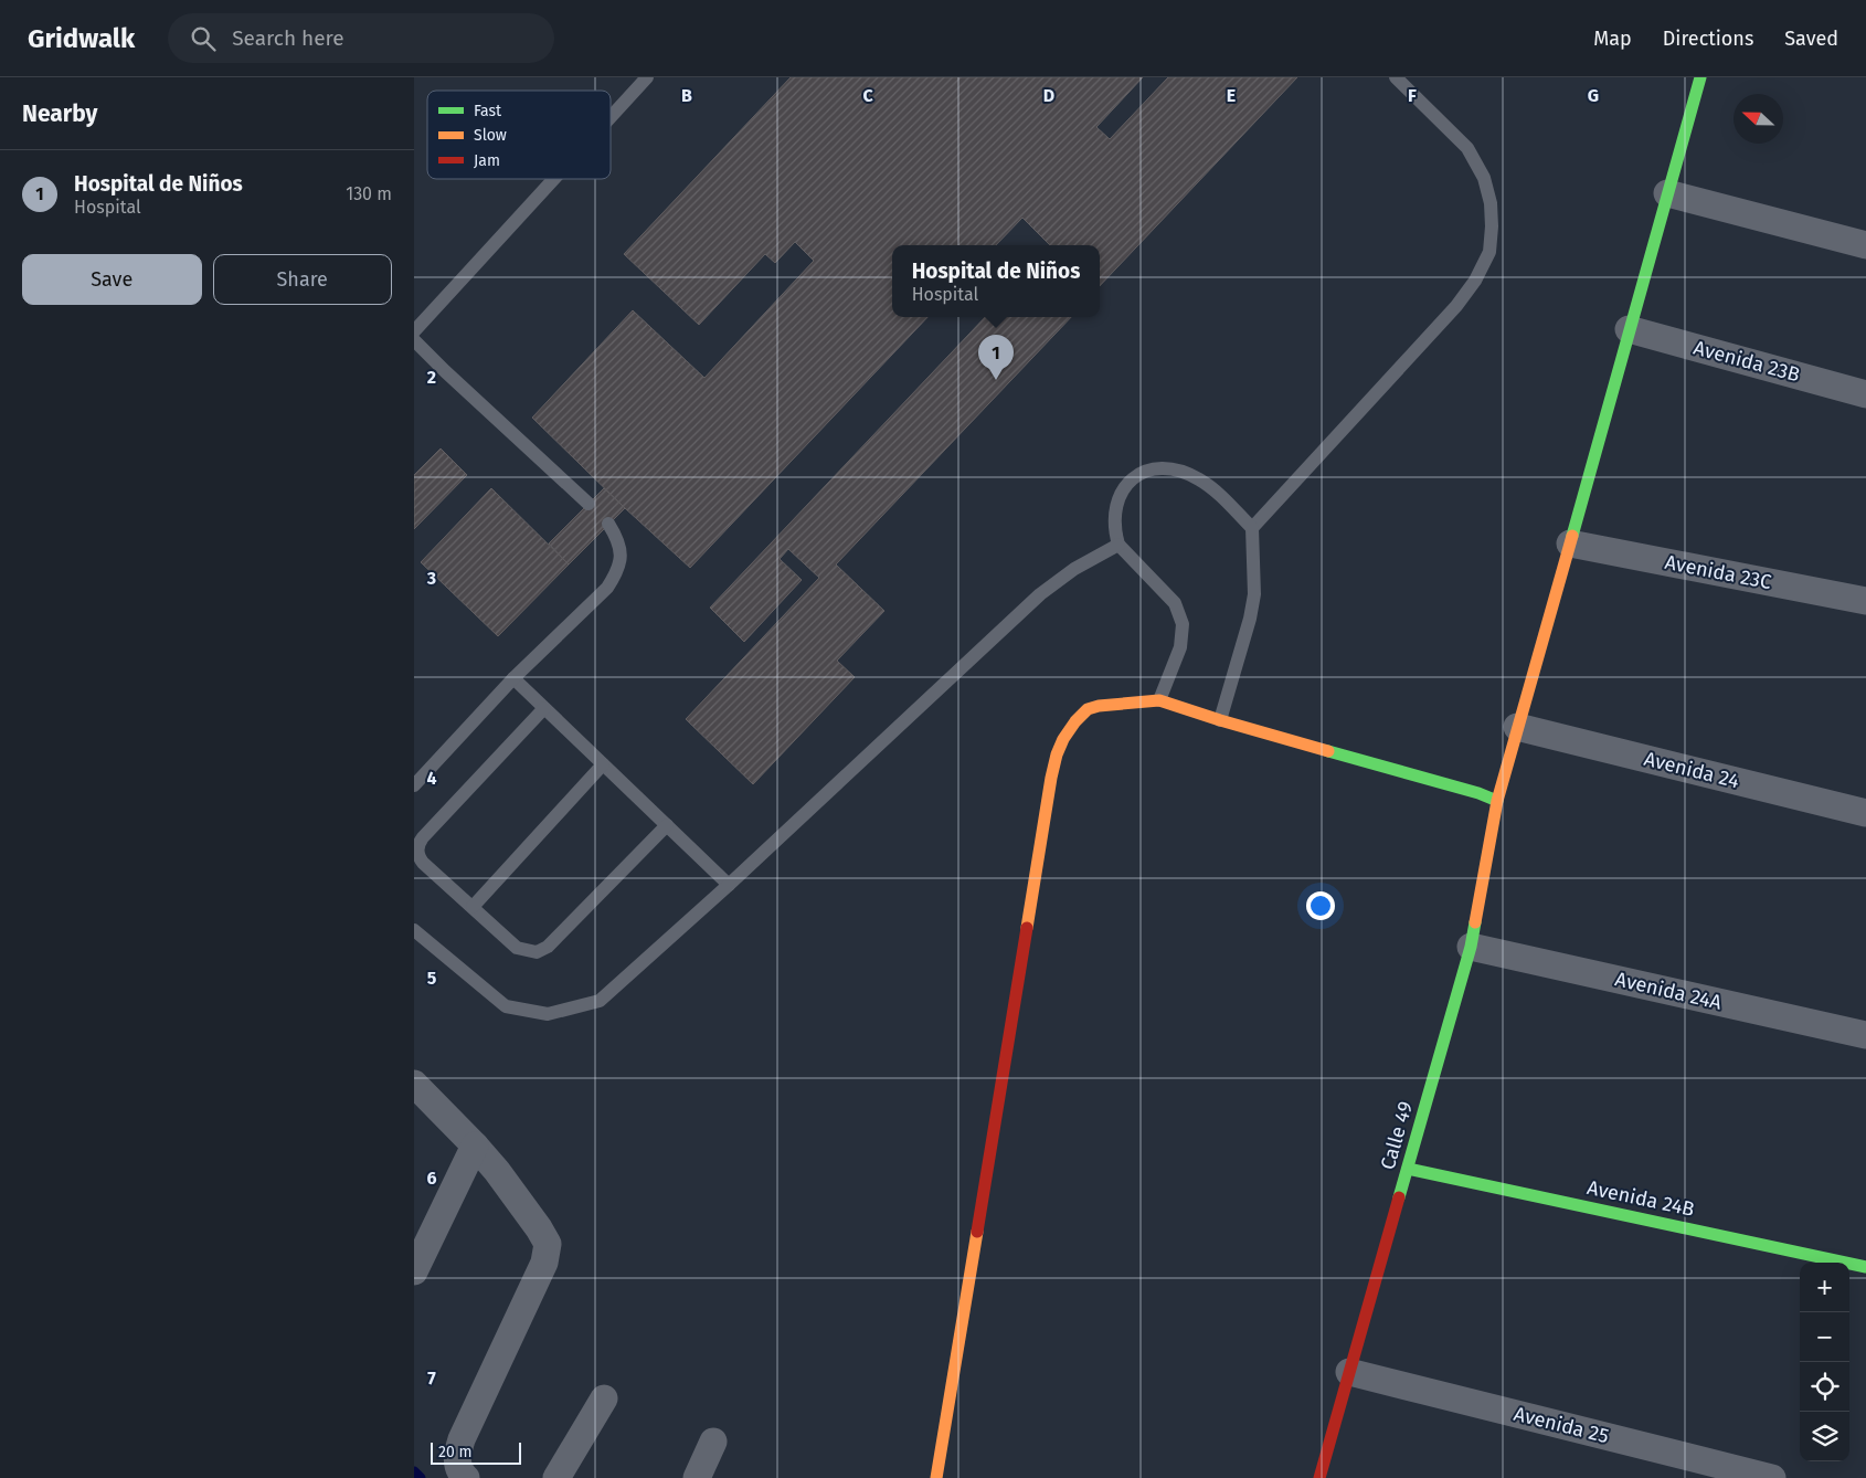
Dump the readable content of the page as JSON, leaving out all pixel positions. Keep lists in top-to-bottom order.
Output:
{
  "streets": {
    "street": [
      "Avenida 23B",
      "Avenida 23C",
      "Avenida 24",
      "Avenida 24A",
      "Calle 49",
      "Avenida 24B",
      "Avenida 25"
    ]
  },
  "crossings": [
    ["Avenida 23B", "Calle 49"],
    ["Avenida 23C", "Calle 49"],
    ["Avenida 24", "Calle 49"],
    ["Avenida 24A", "Calle 49"],
    ["Calle 49", "Avenida 24B"],
    ["Calle 49", "Avenida 25"]
  ],
  "legend": ["Fast", "Slow", "Jam"],
  "scale_bar": "20 m",
  "north": "left",
  "page": {
    "header": "Gridwalk",
    "search": "Search here",
    "nav": ["Map", "Directions", "Saved"],
    "heading": "Nearby",
    "list": [
      {
        "mark": "1",
        "name": "Hospital de Niños",
        "note": "Hospital",
        "value": "130 m"
      }
    ],
    "buttons": ["Save", "Share"],
    "popup": ["Hospital de Niños", "Hospital"],
    "pins": "1",
    "map_buttons": ["+", "−"],
    "scale": "20 m"
  },
  "grid": {
    "columns": [
      "B",
      "C",
      "D",
      "E",
      "F",
      "G"
    ],
    "rows": [
      "2",
      "3",
      "4",
      "5",
      "6",
      "7"
    ]
  }
}
